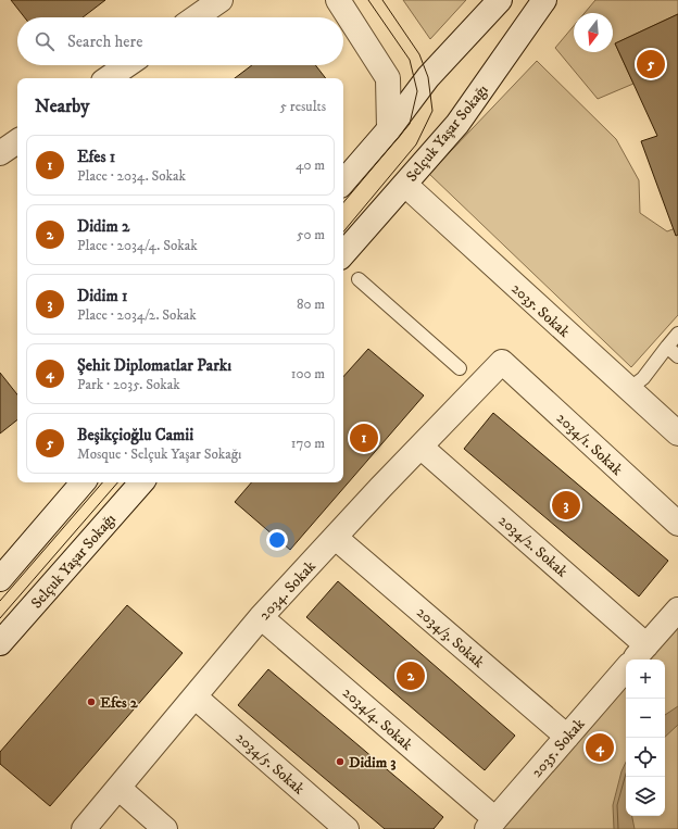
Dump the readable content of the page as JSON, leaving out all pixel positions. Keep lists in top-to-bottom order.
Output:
{
  "streets": {
    "street": [
      "Selçuk Yaşar Sokağı",
      "2035. Sokak",
      "2034/1. Sokak",
      "2034/2. Sokak",
      "2034. Sokak",
      "2034/3. Sokak",
      "2034/4. Sokak",
      "2034/5. Sokak"
    ]
  },
  "crossings": [
    ["Selçuk Yaşar Sokağı", "2035. Sokak"],
    ["2035. Sokak", "2034/3. Sokak"],
    ["2035. Sokak", "2034/4. Sokak"],
    ["2034/1. Sokak", "2034. Sokak"],
    ["2034/2. Sokak", "2034. Sokak"],
    ["2034. Sokak", "2034/3. Sokak"],
    ["2034. Sokak", "2034/4. Sokak"],
    ["2034. Sokak", "2034/5. Sokak"]
  ],
  "places": ["Efes 2", "Didim 3"],
  "north": "bottom",
  "page": {
    "search": "Search here",
    "pins": [
      "5",
      "1",
      "3",
      "2",
      "4"
    ],
    "heading": ["Nearby", "5 results"],
    "list": [
      {
        "mark": "1",
        "name": "Efes 1",
        "note": "Place · 2034. Sokak",
        "value": "40 m"
      },
      {
        "mark": "2",
        "name": "Didim 2",
        "note": "Place · 2034/4. Sokak",
        "value": "50 m"
      },
      {
        "mark": "3",
        "name": "Didim 1",
        "note": "Place · 2034/2. Sokak",
        "value": "80 m"
      },
      {
        "mark": "4",
        "name": "Şehit Diplomatlar Parkı",
        "note": "Park · 2035. Sokak",
        "value": "100 m"
      },
      {
        "mark": "5",
        "name": "Beşikçioğlu Camii",
        "note": "Mosque · Selçuk Yaşar Sokağı",
        "value": "170 m"
      }
    ],
    "map_buttons": ["+", "−"]
  }
}
